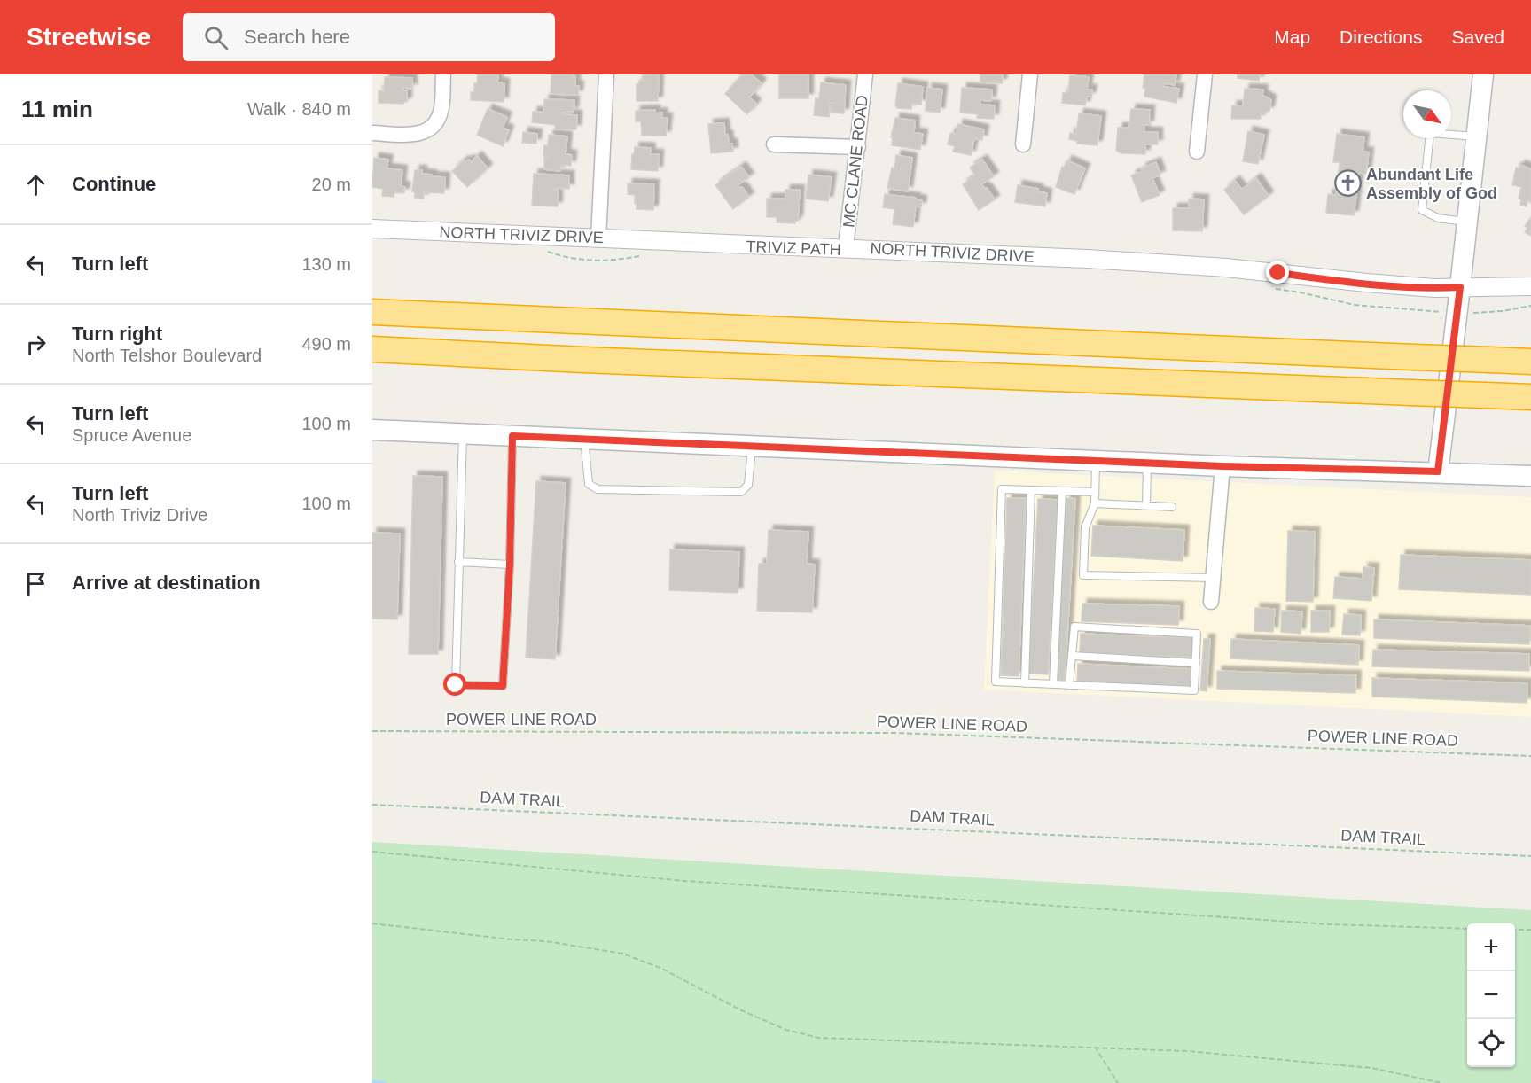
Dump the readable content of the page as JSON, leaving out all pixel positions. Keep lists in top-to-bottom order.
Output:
{
  "streets": {
    "street": ["MC CLANE ROAD", "NORTH TRIVIZ DRIVE"],
    "path": ["POWER LINE ROAD", "DAM TRAIL"]
  },
  "crossings": [
    ["MC CLANE ROAD", "NORTH TRIVIZ DRIVE"]
  ],
  "places": {
    "church": ["Abundant Life Assembly of God"]
  },
  "north": "bottom right",
  "page": {
    "header": "Streetwise",
    "search": "Search here",
    "nav": ["Map", "Directions", "Saved"],
    "heading": ["11 min", "Walk · 840 m"],
    "list": [
      ["Continue", "20 m"],
      ["Turn left", "130 m"],
      ["Turn right", "North Telshor Boulevard", "490 m"],
      ["Turn left", "Spruce Avenue", "100 m"],
      ["Turn left", "North Triviz Drive", "100 m"],
      "Arrive at destination"
    ],
    "map_buttons": ["+", "−"]
  }
}
